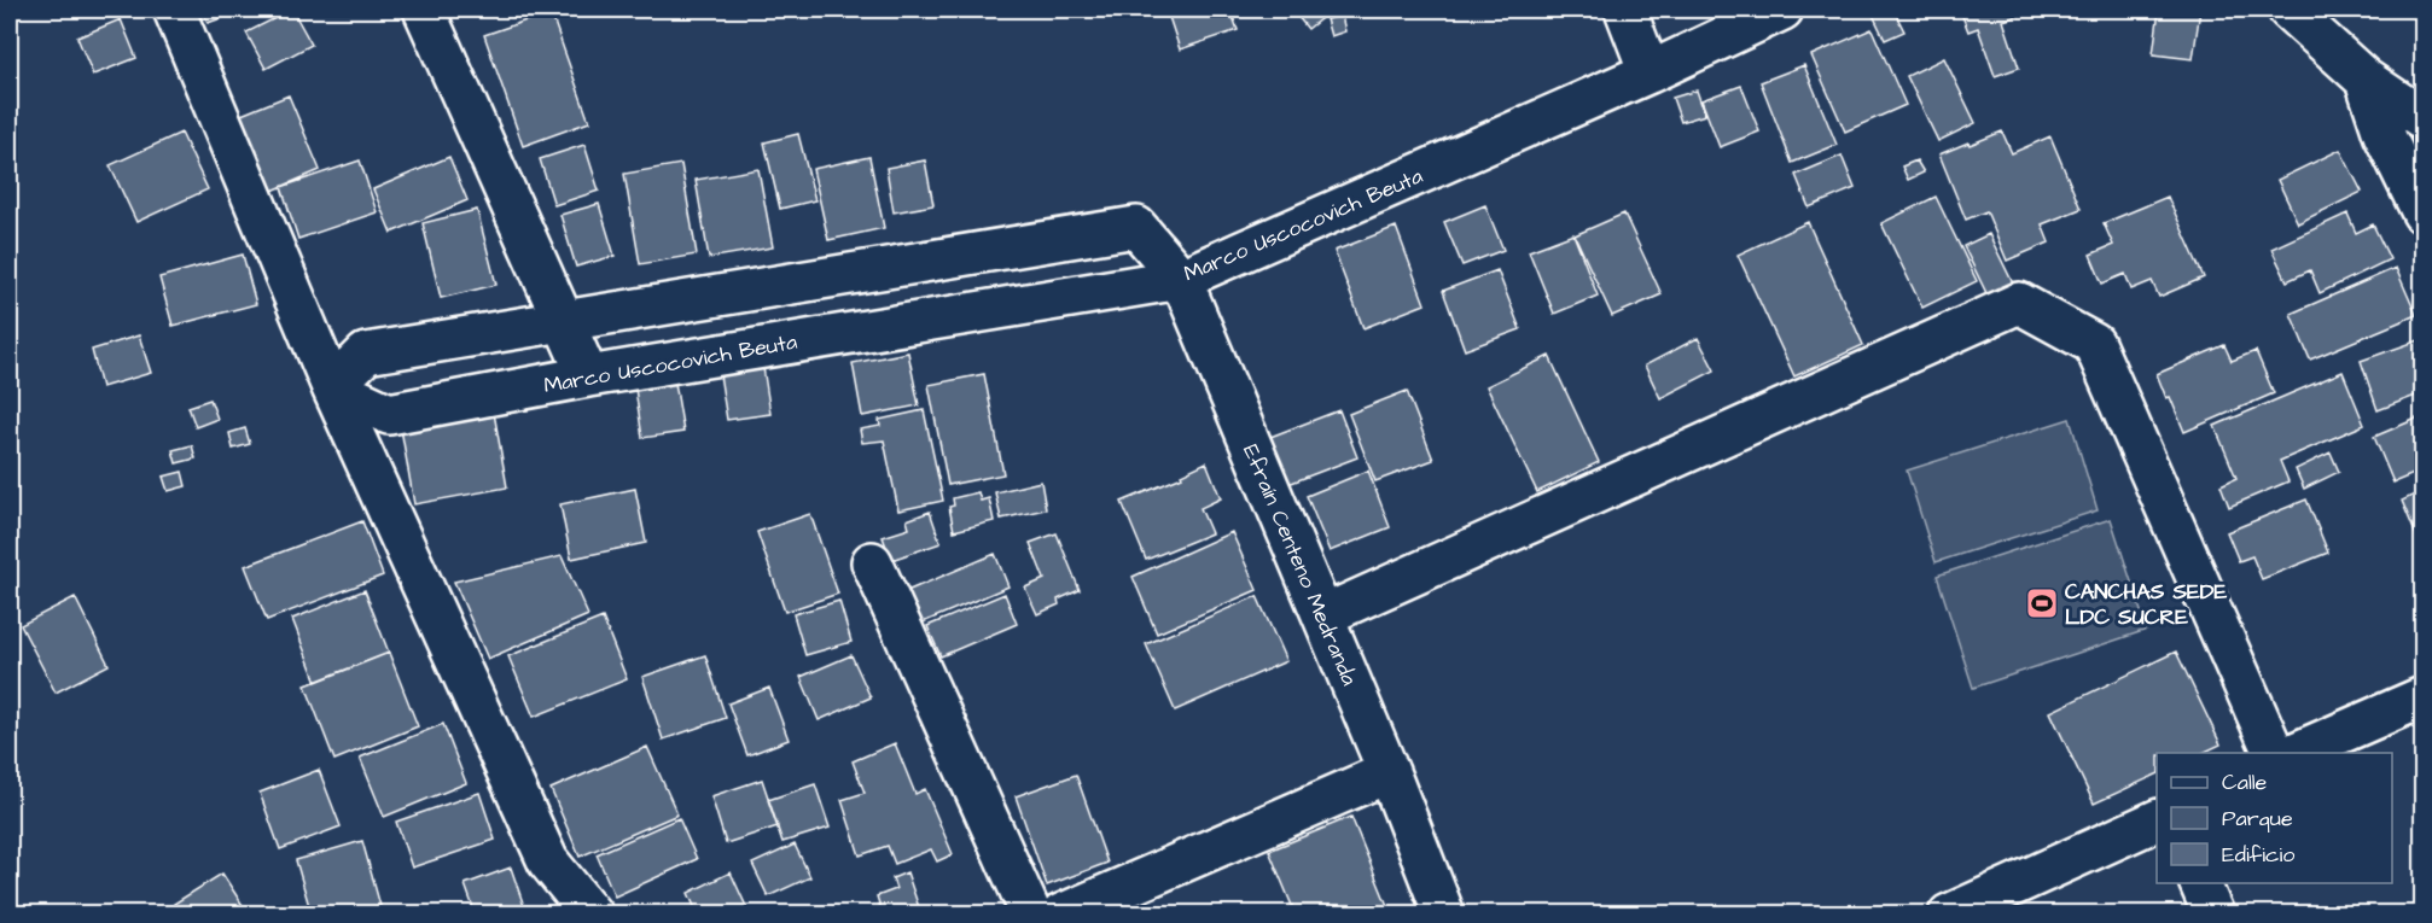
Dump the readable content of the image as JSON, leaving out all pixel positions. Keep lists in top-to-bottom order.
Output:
{
  "streets": {
    "street": ["Marco Uscocovich Beuta", "Efraín Centeno Medranda"]
  },
  "crossings": [
    ["Marco Uscocovich Beuta", "Efraín Centeno Medranda"]
  ],
  "places": {
    "sports": ["CANCHAS SEDE LDC SUCRE"]
  },
  "legend": ["Calle", "Parque", "Edificio"]
}
